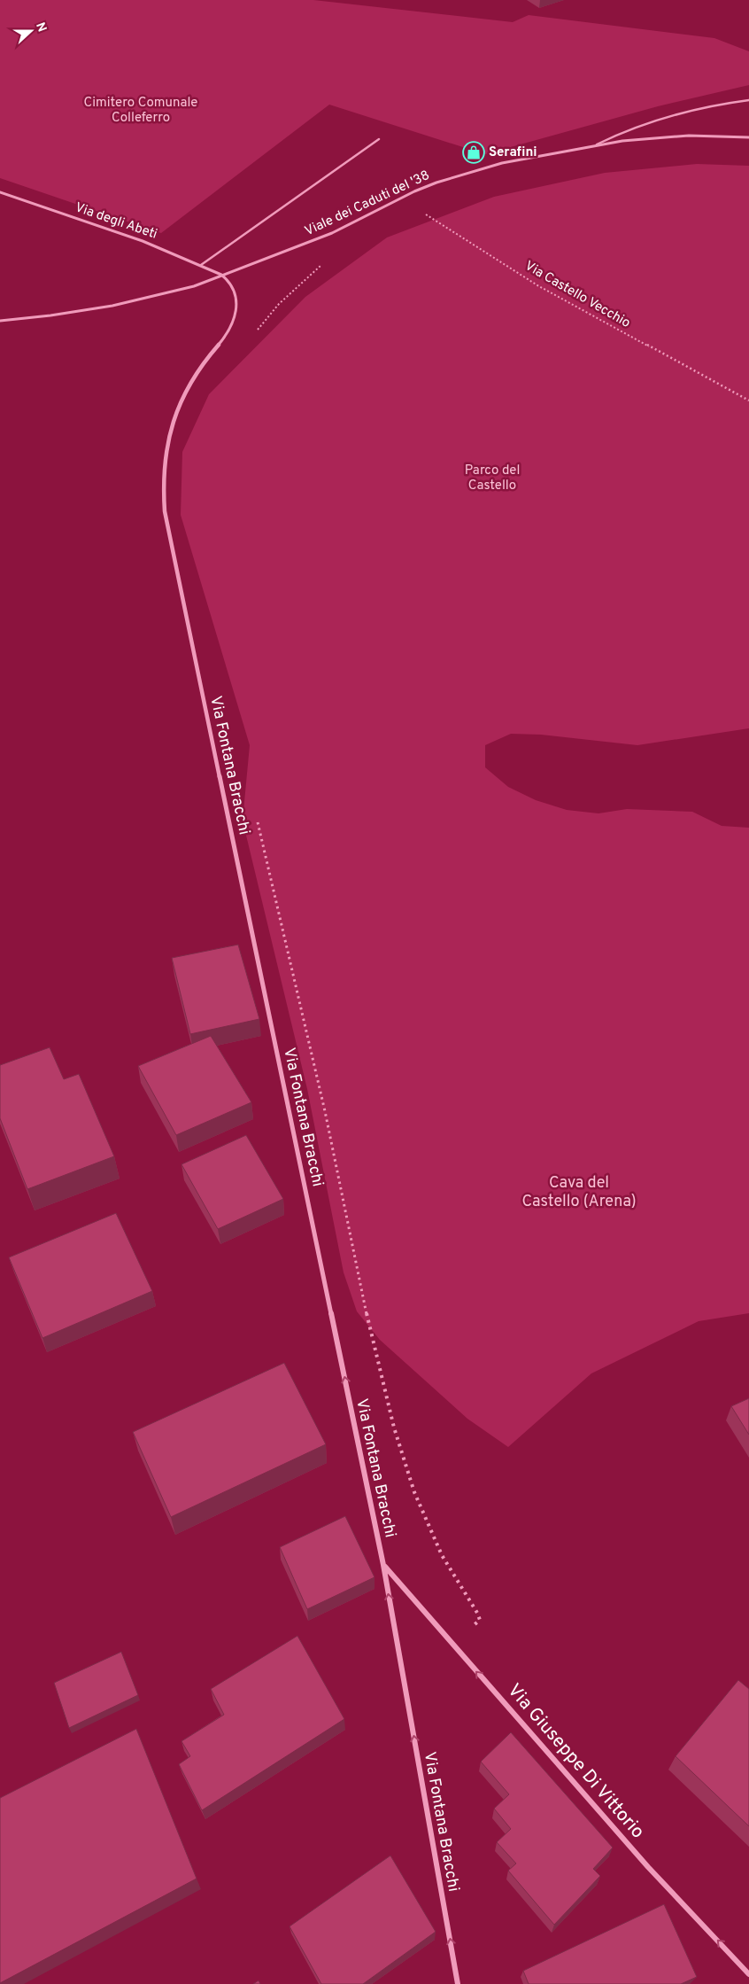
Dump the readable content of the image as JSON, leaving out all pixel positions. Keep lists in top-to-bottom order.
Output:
{
  "streets": {
    "street": [
      "Viale dei Caduti del '38",
      "Via degli Abeti",
      "Via Fontana Bracchi",
      "Via Giuseppe Di Vittorio"
    ],
    "path": ["Via Castello Vecchio"]
  },
  "crossings": [
    ["Viale dei Caduti del '38", "Via degli Abeti"],
    ["Viale dei Caduti del '38", "Via Castello Vecchio"],
    ["Viale dei Caduti del '38", "Via Fontana Bracchi"],
    ["Via degli Abeti", "Via Fontana Bracchi"],
    ["Via Fontana Bracchi", "Via Giuseppe Di Vittorio"]
  ],
  "one_way": ["Via Fontana Bracchi", "Via Giuseppe Di Vittorio"],
  "parks": ["Cimitero Comunale Colleferro", "Parco del Castello", "Cava del Castello (Arena)"],
  "places": {
    "shop": ["Serafini"]
  },
  "north": "right"
}
